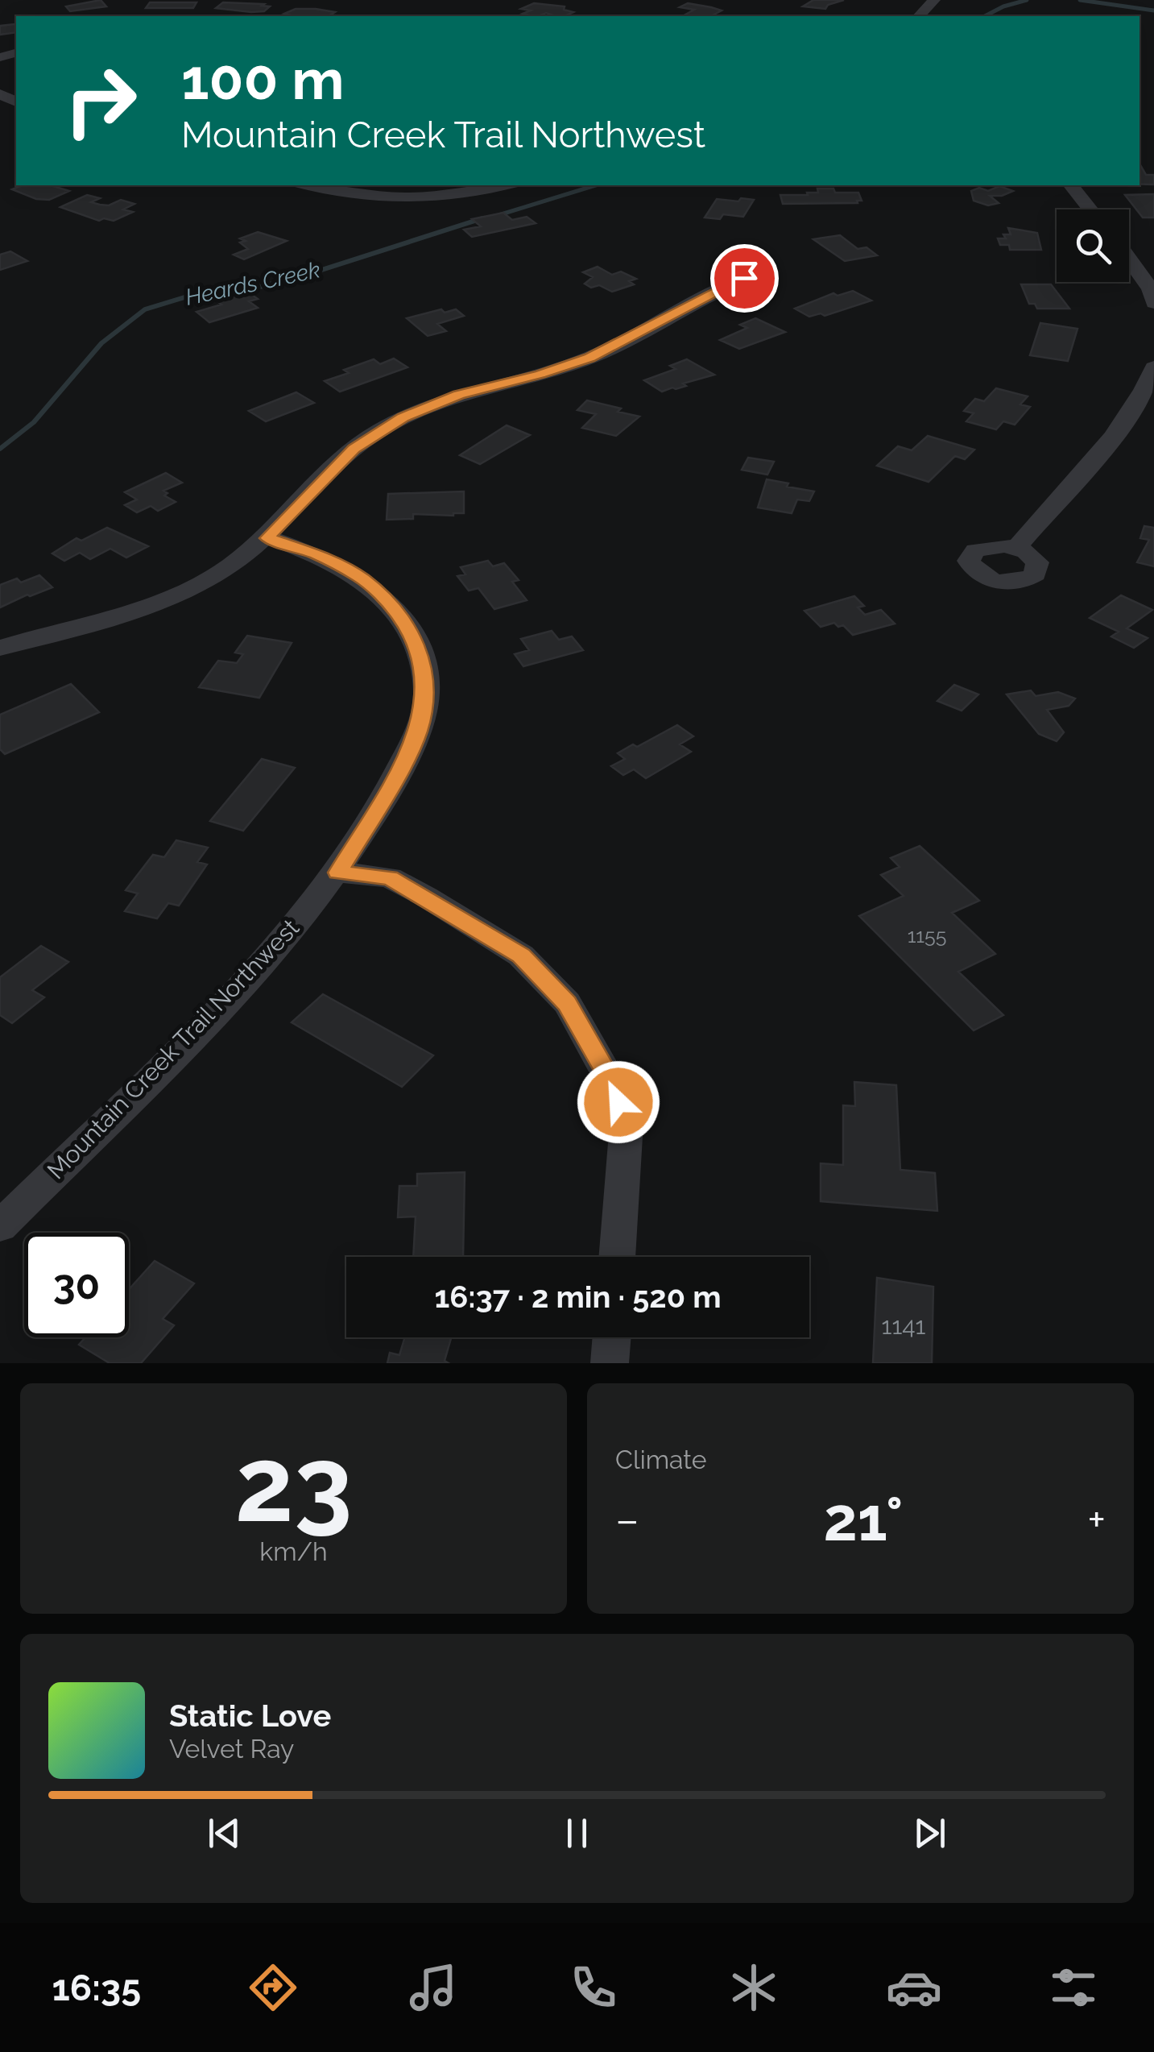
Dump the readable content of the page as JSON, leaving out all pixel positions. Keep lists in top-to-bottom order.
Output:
{
  "streets": {
    "street": ["Mountain Creek Trail Northwest"]
  },
  "water": ["Heards Creek"],
  "house_numbers": ["1155", "1141"],
  "page": {
    "turn": ["100 m", "Mountain Creek Trail Northwest"],
    "limit": "30",
    "trip": "16:37 · 2 min · 520 m",
    "tile": [
      ["23", "km/h"],
      "Climate"
    ],
    "heat": ["−", "21°", "+"],
    "song": ["Static Love", "Velvet Ray"],
    "tabs": "16:35"
  }
}
